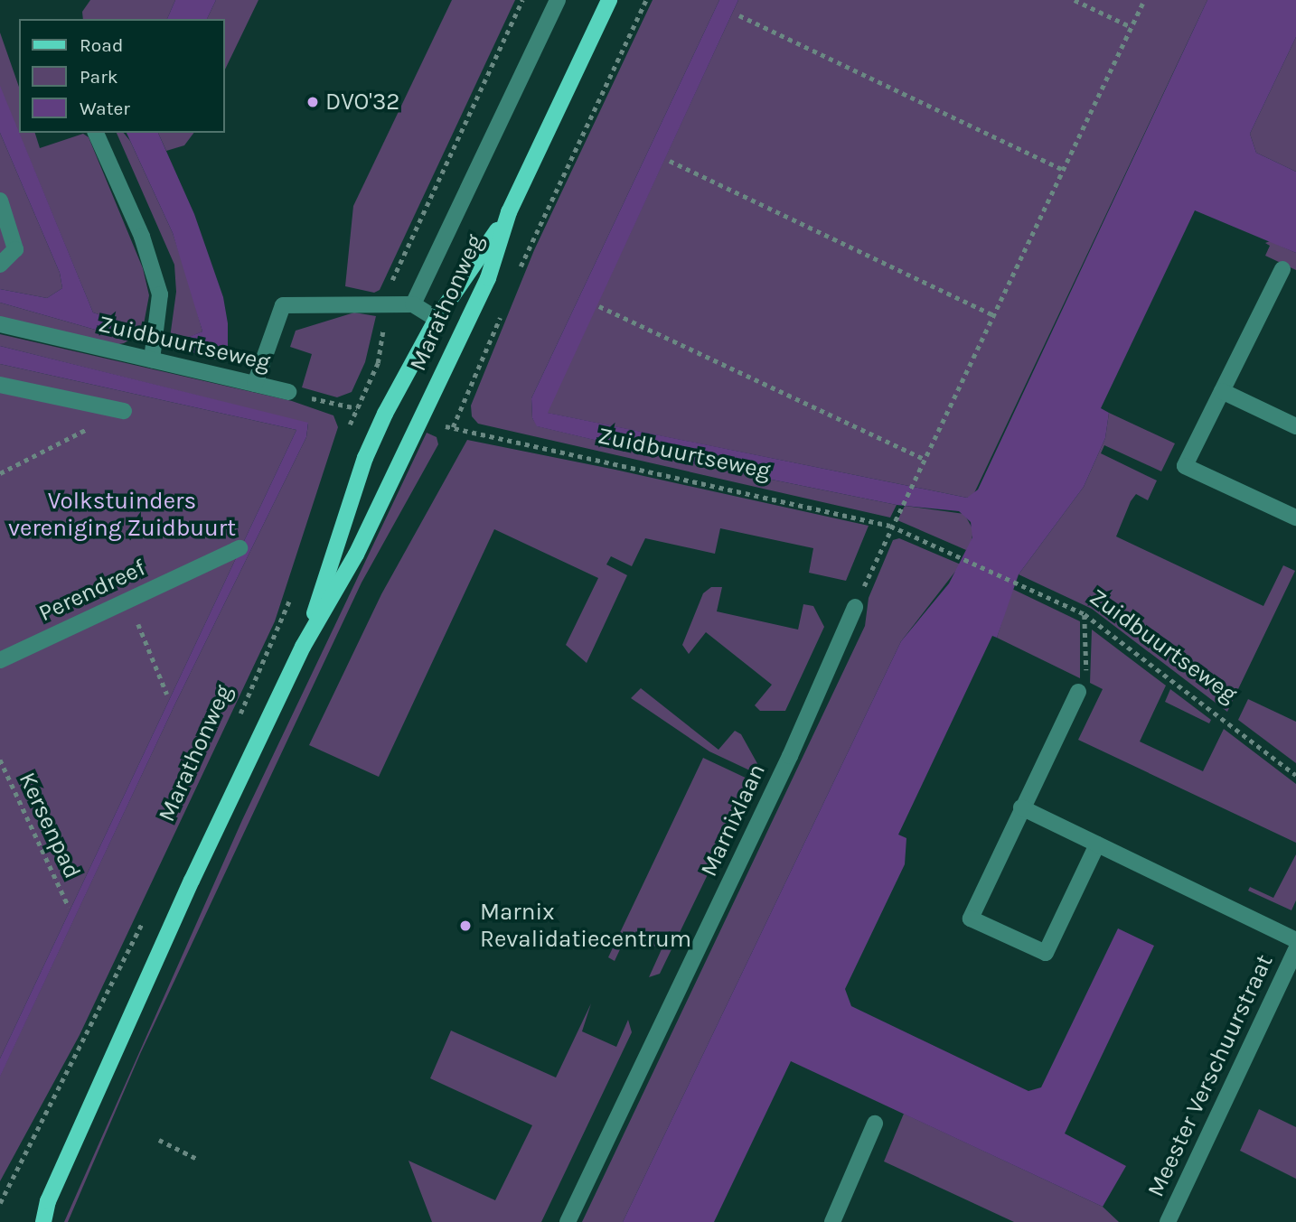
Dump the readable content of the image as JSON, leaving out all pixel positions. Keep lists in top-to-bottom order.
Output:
{
  "streets": {
    "main road": ["Marathonweg"],
    "street": [
      "Zuidbuurtseweg",
      "Perendreef",
      "Marnixlaan",
      "Meester Verschuurstraat"
    ],
    "path": ["Kersenpad"]
  },
  "crossings": [
    ["Marathonweg", "Zuidbuurtseweg"]
  ],
  "parks": ["Volkstuinders vereniging Zuidbuurt"],
  "places": ["DVO'32", "Marnix Revalidatiecentrum"],
  "legend": ["Road", "Park", "Water"]
}
